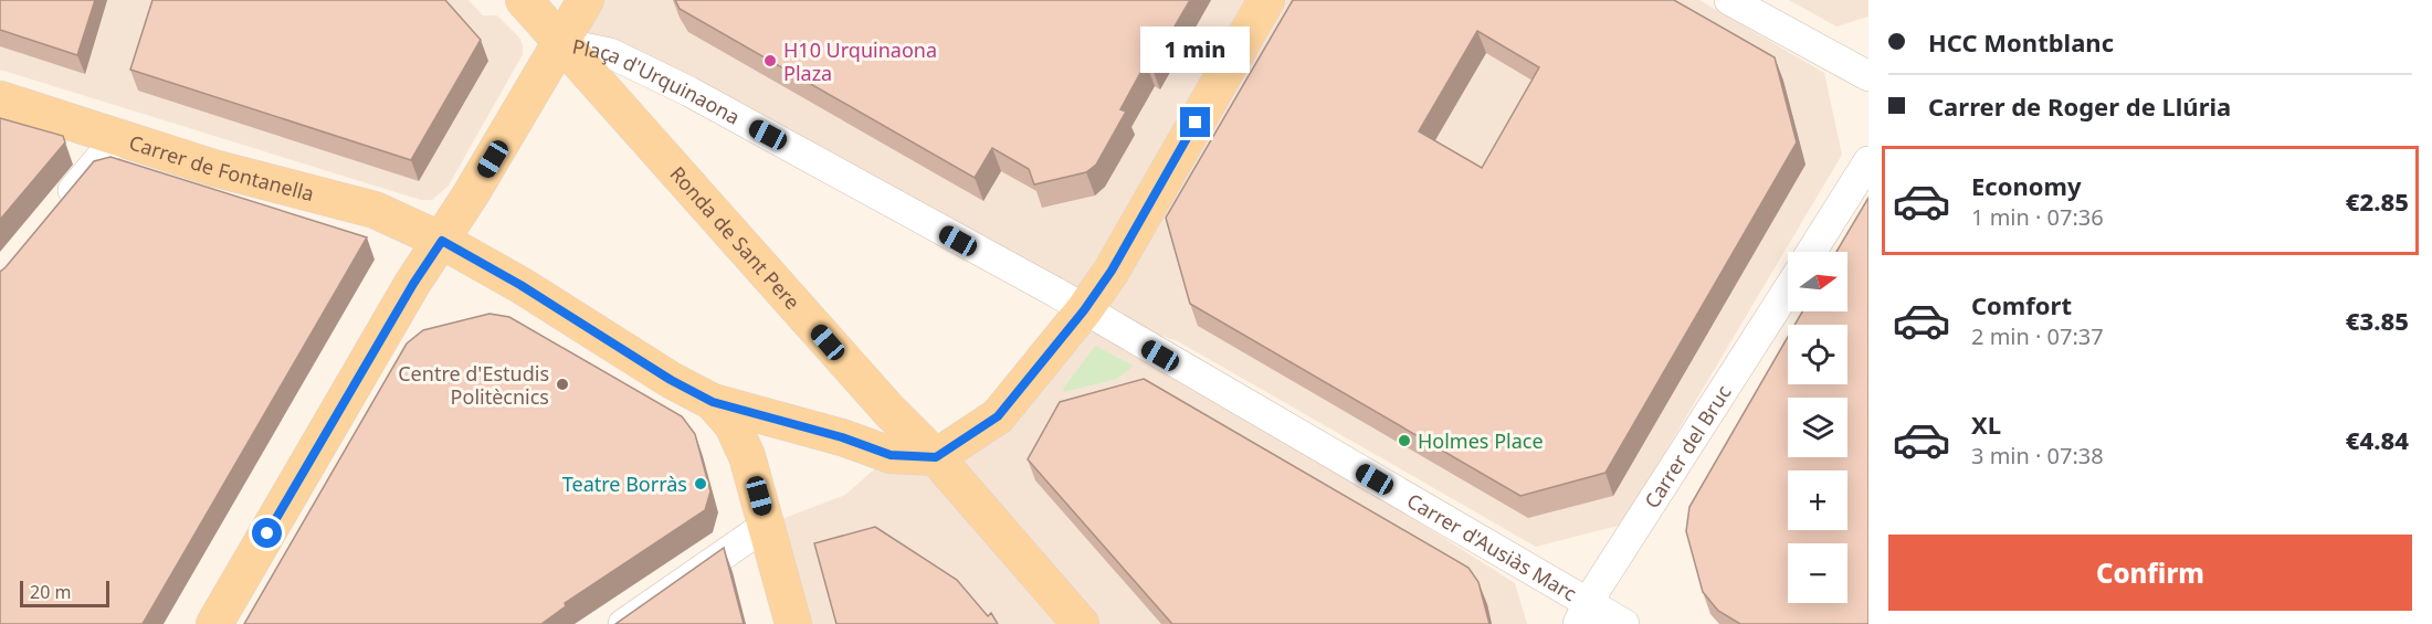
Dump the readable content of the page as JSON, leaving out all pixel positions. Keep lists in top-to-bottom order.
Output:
{
  "streets": {
    "main road": ["Plaça d'Urquinaona", "Carrer de Fontanella", "Ronda de Sant Pere"],
    "street": ["Carrer del Bruc", "Carrer d'Ausiàs Marc"]
  },
  "crossings": [
    ["Plaça d'Urquinaona", "Carrer de Fontanella"],
    ["Plaça d'Urquinaona", "Ronda de Sant Pere"],
    ["Plaça d'Urquinaona", "Carrer d'Ausiàs Marc"],
    ["Carrer del Bruc", "Carrer d'Ausiàs Marc"]
  ],
  "places": [
    "H10 Urquinaona Plaza",
    "Centre d'Estudis Politècnics",
    "Holmes Place",
    "Teatre Borràs"
  ],
  "scale_bar": "20 m",
  "north": "right",
  "page": {
    "banner": ["HCC Montblanc", "Carrer de Roger de Llúria"],
    "bubble": "1 min",
    "list": [
      {
        "name": "Economy",
        "note": "1 min · 07:36",
        "value": "€2.85"
      },
      {
        "name": "Comfort",
        "note": "2 min · 07:37",
        "value": "€3.85"
      },
      {
        "name": "XL",
        "note": "3 min · 07:38",
        "value": "€4.84"
      }
    ],
    "map_buttons": ["+", "−"],
    "buttons": "Confirm",
    "scale": "20 m"
  }
}
